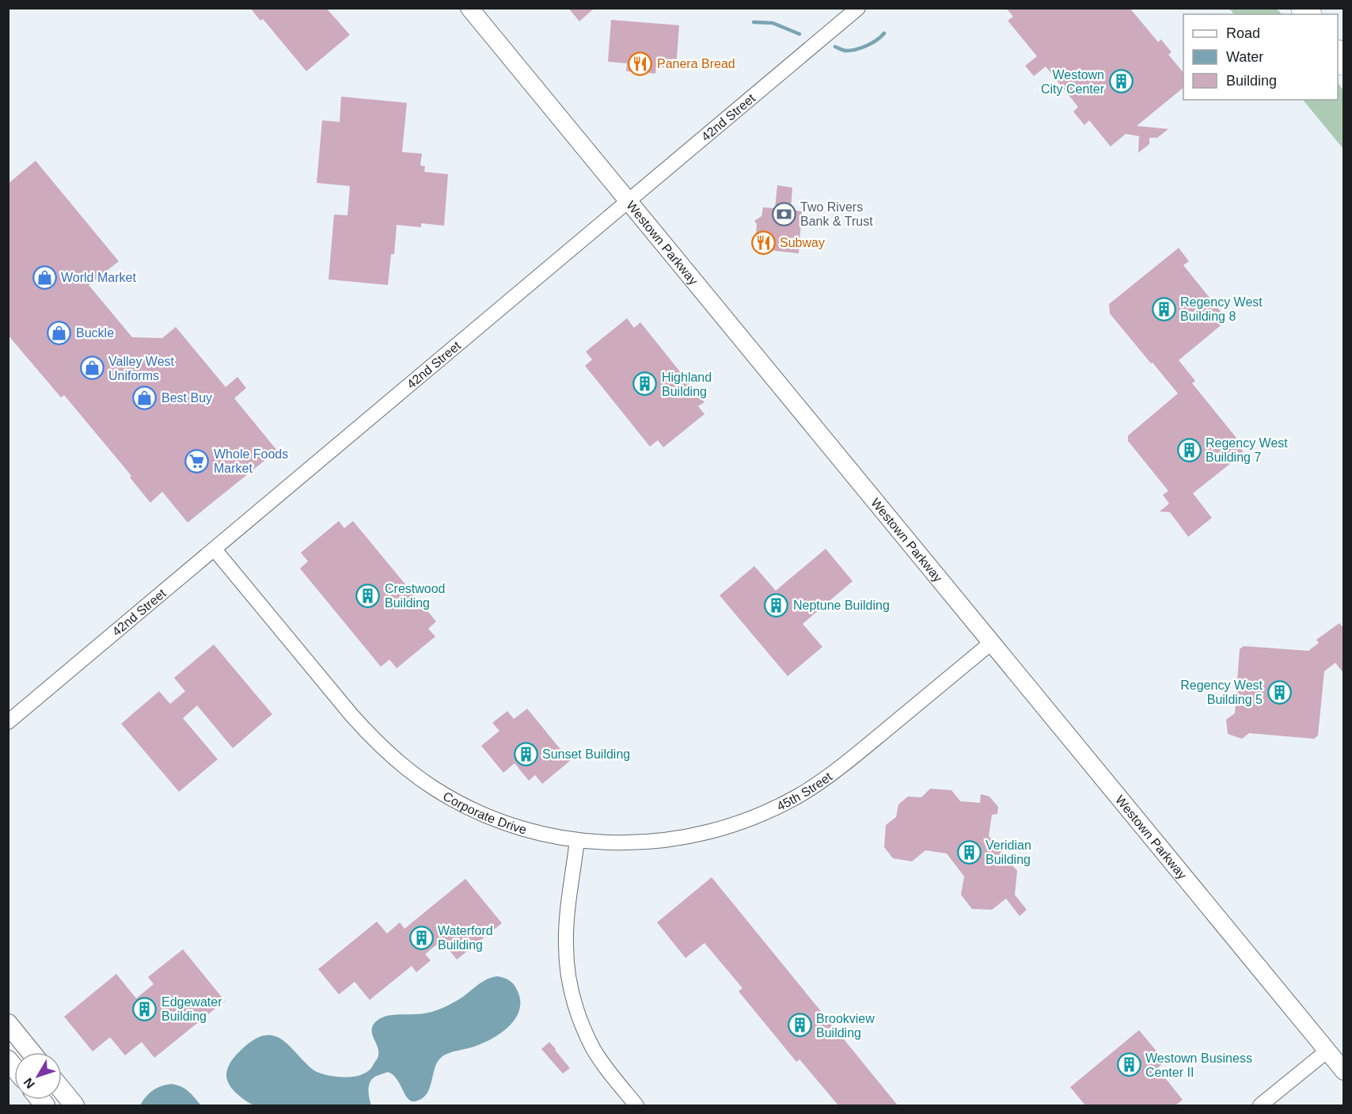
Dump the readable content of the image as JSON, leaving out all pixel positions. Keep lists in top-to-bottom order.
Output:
{
  "streets": {
    "street": [
      "42nd Street",
      "Westown Parkway",
      "45th Street",
      "Corporate Drive"
    ]
  },
  "crossings": [
    ["42nd Street", "Westown Parkway"],
    ["42nd Street", "Corporate Drive"],
    ["Westown Parkway", "45th Street"],
    ["45th Street", "Corporate Drive"]
  ],
  "places": {
    "restaurant": ["Panera Bread", "Subway"],
    "building": [
      "Westown City Center",
      "Regency West Building 8",
      "Highland Building",
      "Regency West Building 7",
      "Crestwood Building",
      "Neptune Building",
      "Regency West Building 5",
      "Sunset Building",
      "Veridian Building",
      "Waterford Building",
      "Edgewater Building",
      "Brookview Building",
      "Westown Business Center II"
    ],
    "bank": ["Two Rivers Bank & Trust"],
    "shop": [
      "World Market",
      "Buckle",
      "Valley West Uniforms",
      "Best Buy"
    ],
    "supermarket": ["Whole Foods Market"]
  },
  "legend": ["Road", "Water", "Building"],
  "north": "bottom left"
}
